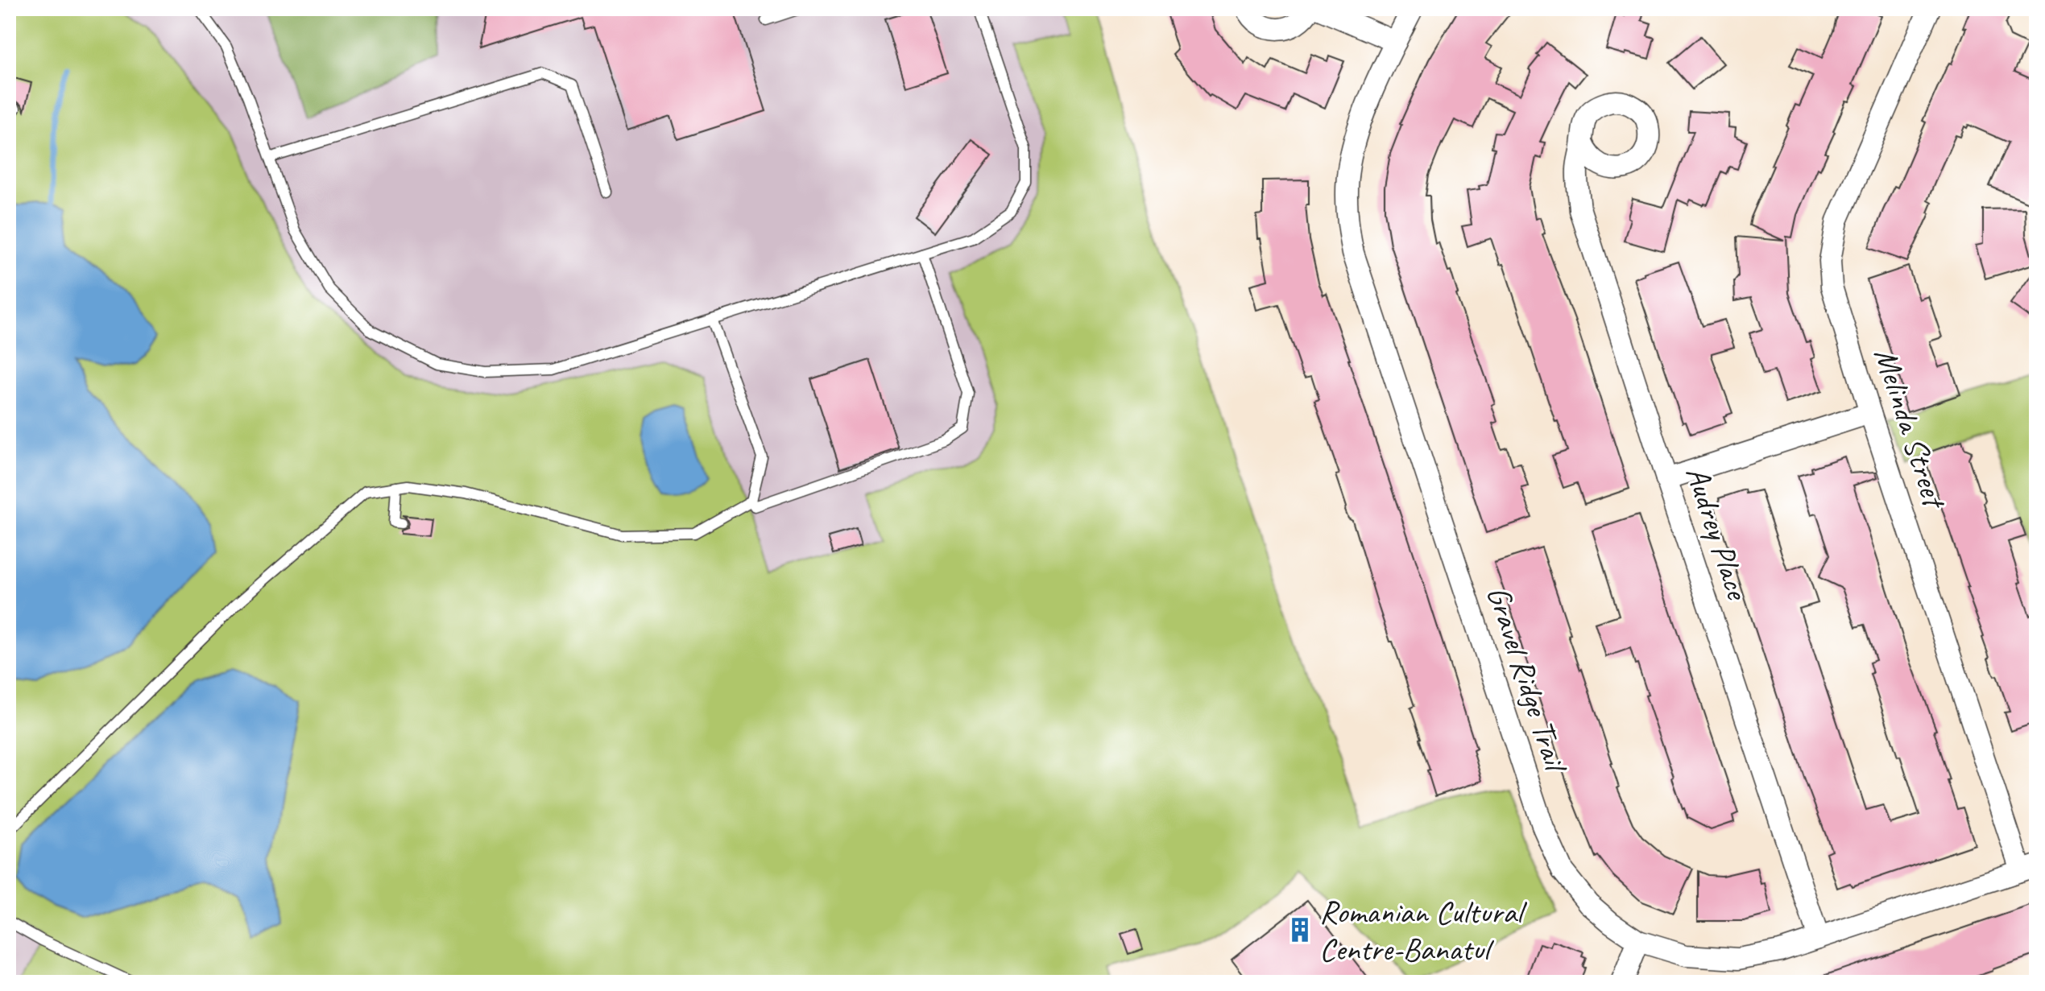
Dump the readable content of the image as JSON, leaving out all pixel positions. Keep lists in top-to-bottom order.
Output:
{
  "streets": {
    "street": ["Melinda Street", "Audrey Place", "Gravel Ridge Trail"]
  },
  "crossings": [
    ["Melinda Street", "Gravel Ridge Trail"],
    ["Audrey Place", "Gravel Ridge Trail"]
  ],
  "places": {
    "building": ["Romanian Cultural Centre-Banatul"]
  }
}
